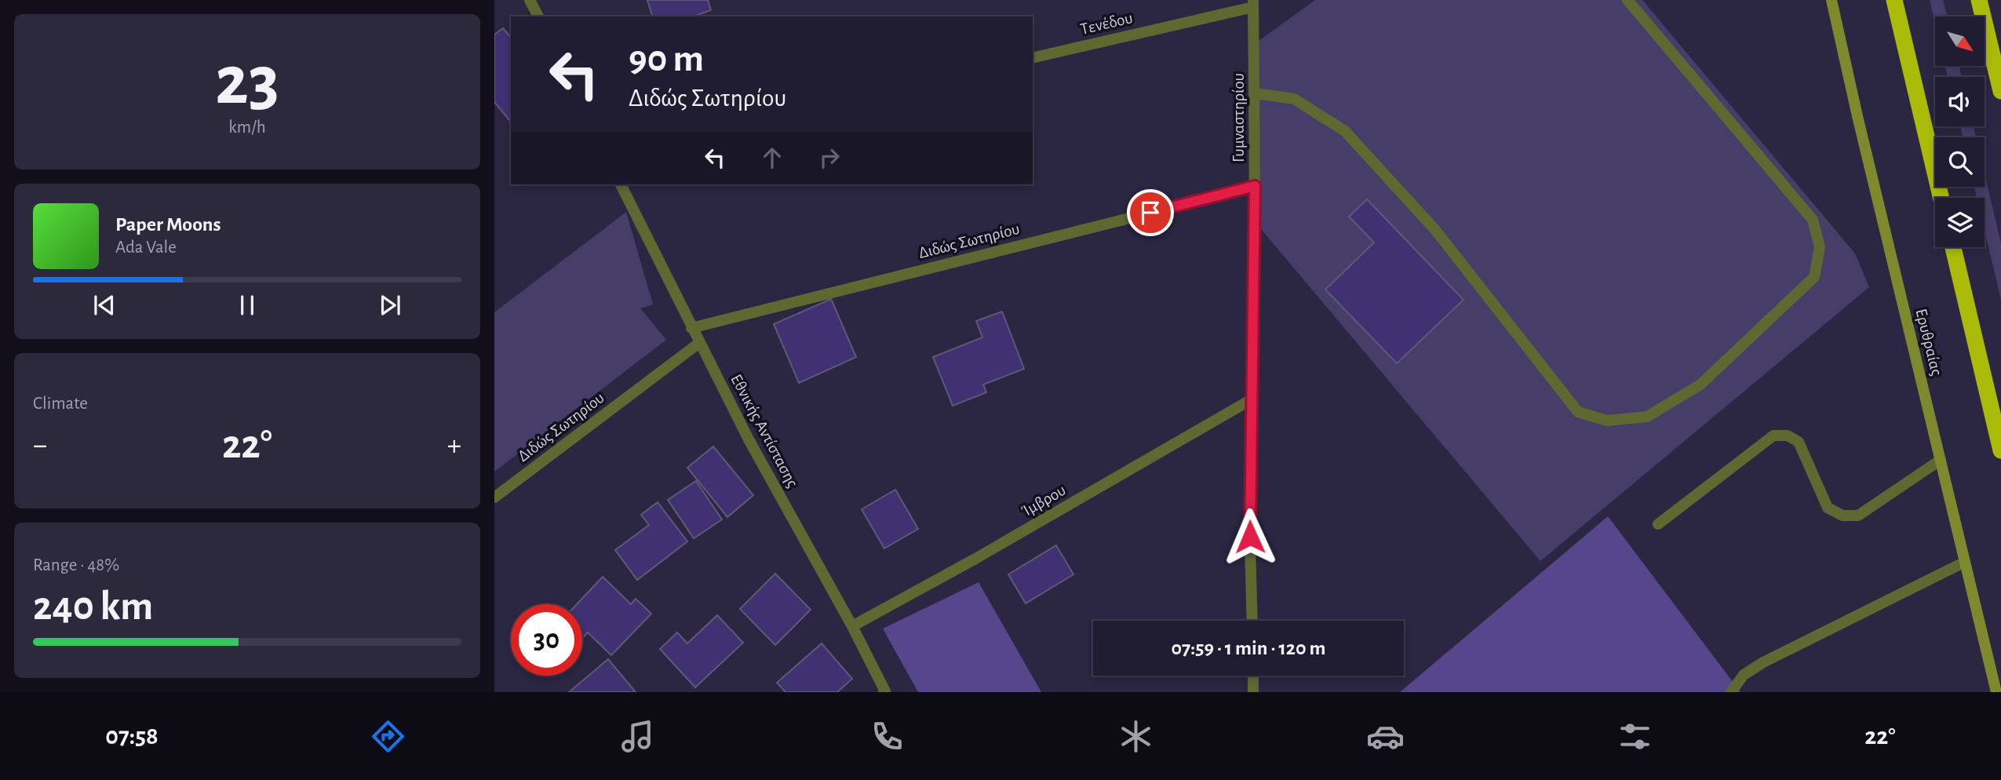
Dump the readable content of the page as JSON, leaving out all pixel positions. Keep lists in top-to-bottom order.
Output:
{
  "streets": {
    "main road": ["Ερυθραίας"],
    "street": [
      "Τενέδου",
      "Γυμναστηρίου",
      "Διδώς Σωτηρίου",
      "Εθνικής Αντίστασης",
      "Ίμβρου"
    ]
  },
  "crossings": [
    ["Τενέδου", "Γυμναστηρίου"],
    ["Γυμναστηρίου", "Διδώς Σωτηρίου"],
    ["Γυμναστηρίου", "Ίμβρου"],
    ["Διδώς Σωτηρίου", "Εθνικής Αντίστασης"],
    ["Εθνικής Αντίστασης", "Ίμβρου"]
  ],
  "north": "bottom right",
  "page": {
    "tile": [
      ["23", "km/h"],
      "Climate",
      ["Range · 48%", "240 km"]
    ],
    "turn": ["90 m", "Διδώς Σωτηρίου"],
    "song": ["Paper Moons", "Ada Vale"],
    "heat": ["−", "22°", "+"],
    "limit": "30",
    "trip": "07:59 · 1 min · 120 m",
    "tabs": ["07:58", "22°"]
  }
}
